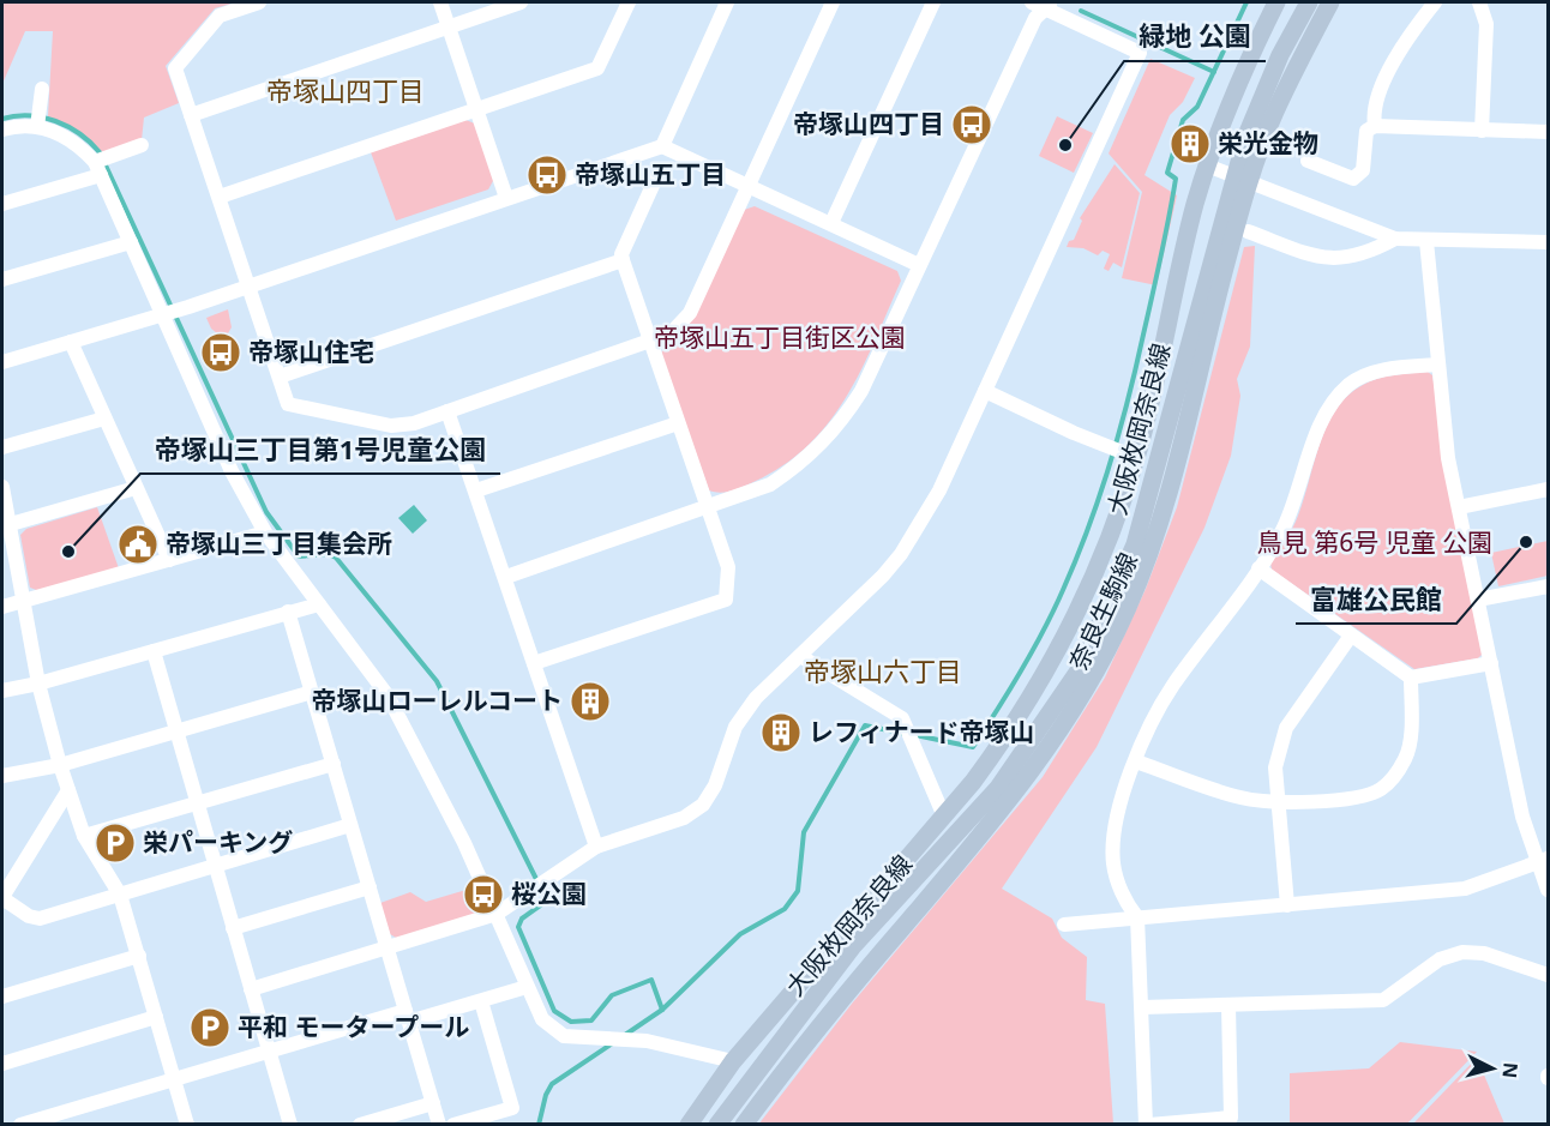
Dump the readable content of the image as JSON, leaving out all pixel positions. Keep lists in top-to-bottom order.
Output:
{
  "streets": {
    "main road": ["大阪枚岡奈良線", "奈良生駒線"]
  },
  "districts": ["帝塚山四丁目", "帝塚山六丁目"],
  "parks": ["帝塚山五丁目街区公園", "鳥見 第6号 児童 公園"],
  "places": {
    "bus stop": [
      "帝塚山四丁目",
      "帝塚山五丁目",
      "帝塚山住宅",
      "桜公園"
    ],
    "building": ["栄光金物", "帝塚山ローレルコート", "レフィナード帝塚山"],
    "other": ["緑地 公園", "富雄公民館", "帝塚山三丁目第1号児童公園"],
    "public building": ["帝塚山三丁目集会所"],
    "parking": ["栄パーキング", "平和 モータープール"]
  },
  "north": "right"
}
